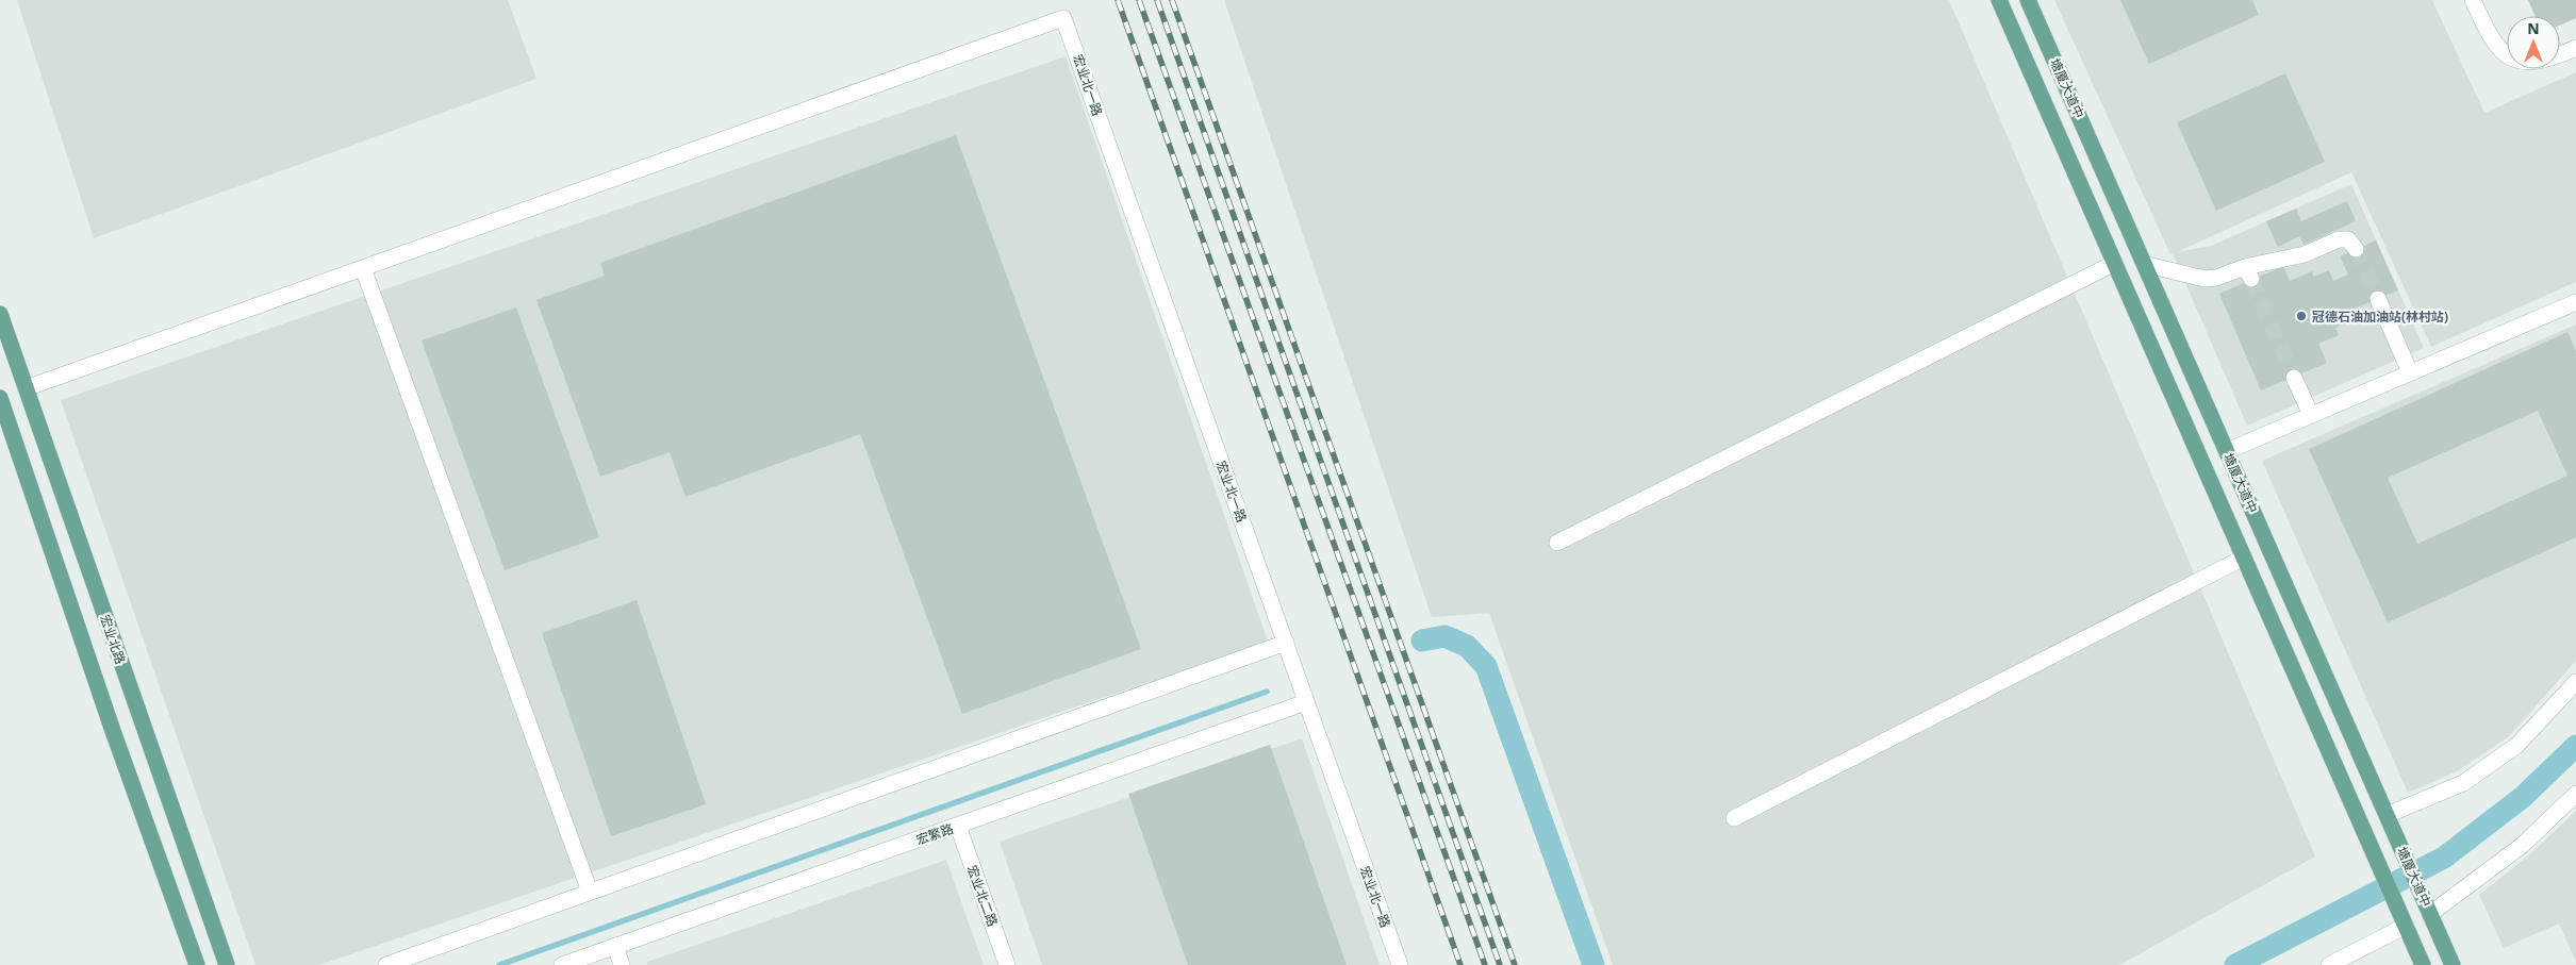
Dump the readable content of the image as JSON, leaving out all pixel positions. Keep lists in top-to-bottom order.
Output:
{
  "streets": {
    "main road": ["塘厦大道中", "宏业北路"],
    "street": ["宏业北一路", "宏繁路", "宏业北二路"]
  },
  "crossings": [
    ["宏业北一路", "宏繁路"],
    ["宏繁路", "宏业北二路"]
  ],
  "places": ["冠德石油加油站(林村站)"],
  "north": "top"
}
